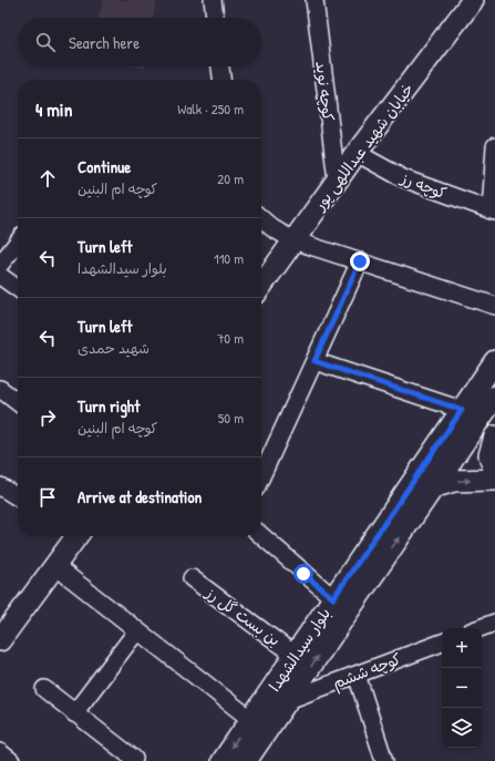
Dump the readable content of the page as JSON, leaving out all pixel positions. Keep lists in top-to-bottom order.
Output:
{
  "streets": {
    "street": [
      "کوچه نوید",
      "خیابان شهید عبداللهی پور",
      "کوچه رز",
      "بن بست گل رز",
      "بلوار سیدالشهدا",
      "کوچه ششم"
    ]
  },
  "crossings": [
    ["کوچه نوید", "خیابان شهید عبداللهی پور"],
    ["خیابان شهید عبداللهی پور", "کوچه رز"],
    ["بن بست گل رز", "بلوار سیدالشهدا"],
    ["بلوار سیدالشهدا", "کوچه ششم"]
  ],
  "page": {
    "search": "Search here",
    "heading": ["4 min", "Walk · 250 m"],
    "list": [
      ["Continue", "کوچه ام البنین", "20 m"],
      ["Turn left", "بلوار سیدالشهدا", "110 m"],
      ["Turn left", "شهید حمدی", "70 m"],
      ["Turn right", "کوچه ام البنین", "50 m"],
      "Arrive at destination"
    ],
    "map_buttons": ["+", "−"]
  }
}
